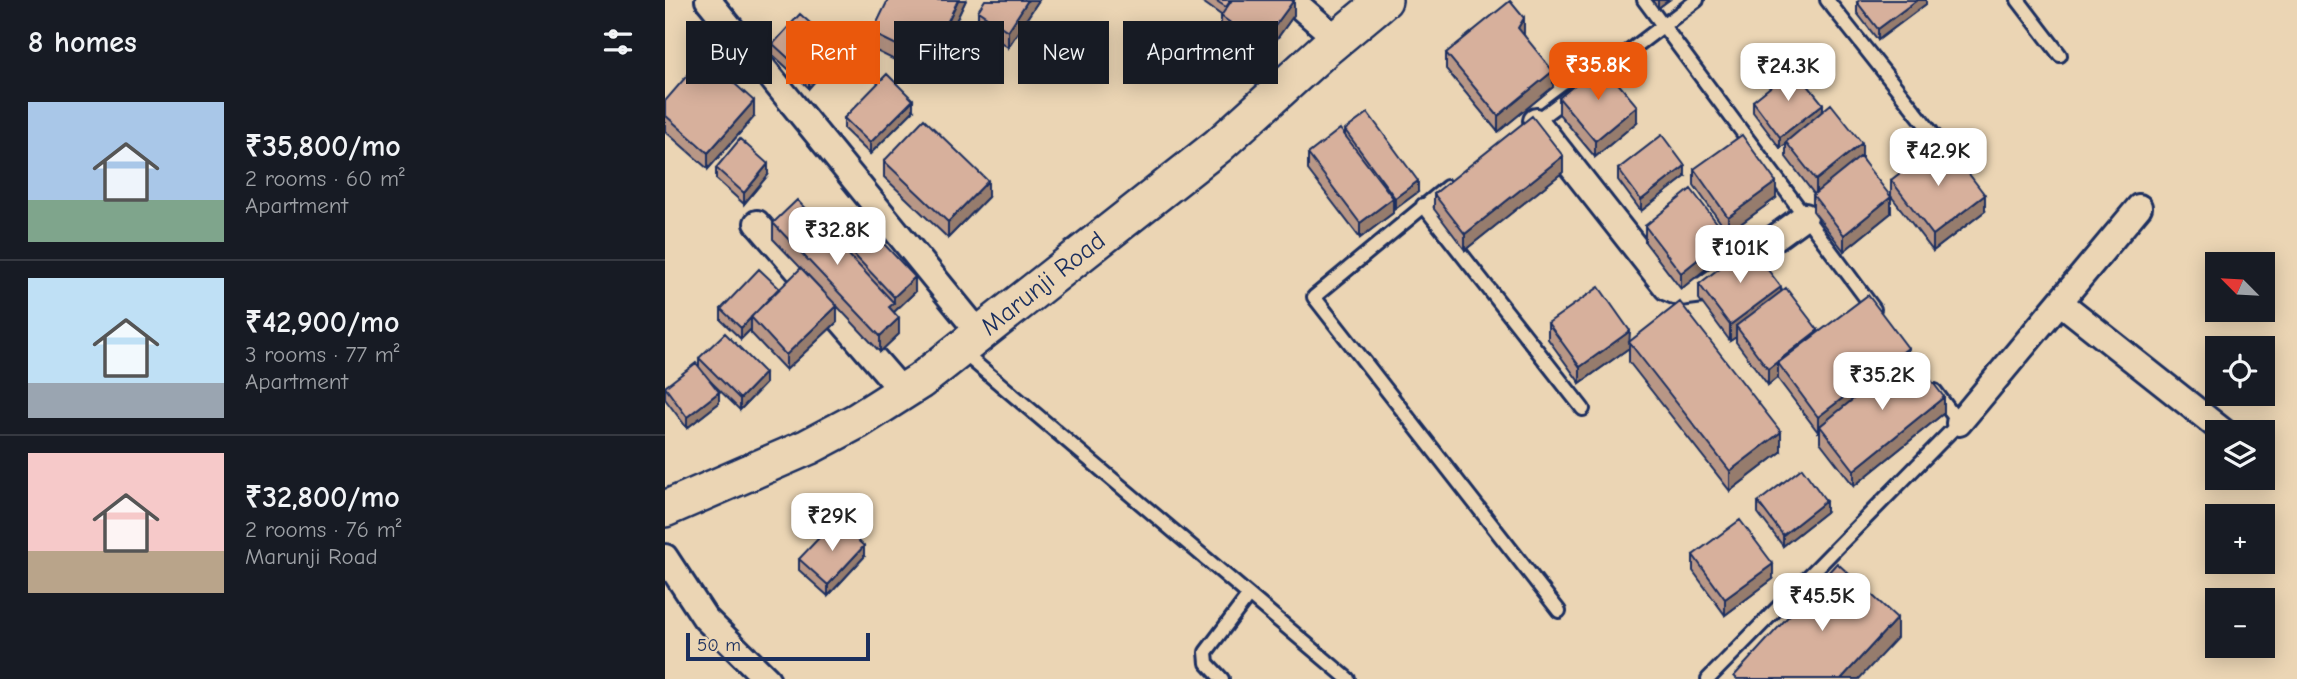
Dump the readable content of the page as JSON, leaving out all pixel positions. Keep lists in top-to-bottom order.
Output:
{
  "streets": {
    "street": ["Marunji Road"]
  },
  "scale_bar": "50 m",
  "north": "top left",
  "page": {
    "heading": "8 homes",
    "chip": [
      "Buy",
      "Rent",
      "Filters",
      "New",
      "Apartment"
    ],
    "price": [
      "₹35.8K",
      "₹24.3K",
      "₹42.9K",
      "₹32.8K",
      "₹101K",
      "₹35.2K",
      "₹29K",
      "₹45.5K"
    ],
    "list": [
      {
        "name": "₹35,800/mo",
        "note": "2 rooms · 60 m² · Apartment"
      },
      {
        "name": "₹42,900/mo",
        "note": "3 rooms · 77 m² · Apartment"
      },
      {
        "name": "₹32,800/mo",
        "note": "2 rooms · 76 m² · Marunji Road"
      }
    ],
    "map_buttons": ["+", "−"],
    "scale": "50 m"
  }
}
